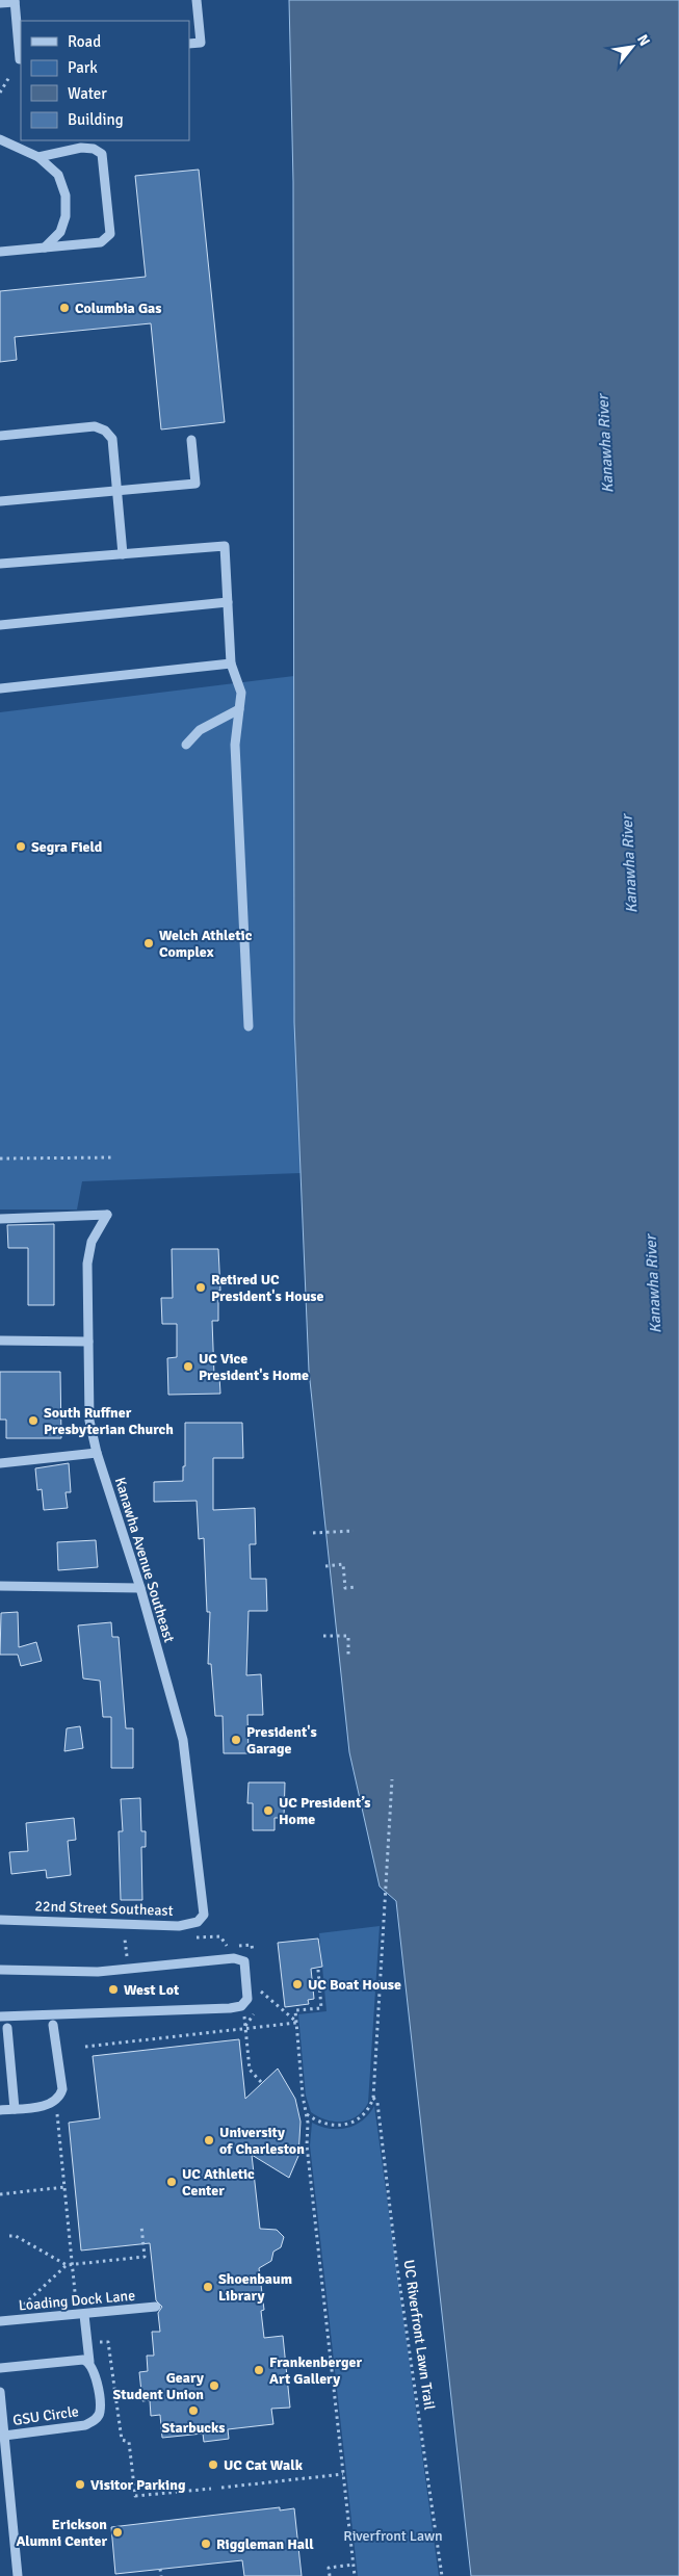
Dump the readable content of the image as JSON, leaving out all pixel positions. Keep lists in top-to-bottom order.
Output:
{
  "streets": {
    "street": [
      "Kanawha Avenue Southeast",
      "22nd Street Southeast",
      "Loading Dock Lane",
      "GSU Circle"
    ],
    "path": ["UC Riverfront Lawn Trail"]
  },
  "crossings": [
    ["Kanawha Avenue Southeast", "22nd Street Southeast"],
    ["Loading Dock Lane", "GSU Circle"]
  ],
  "water": ["Kanawha River"],
  "parks": ["Riverfront Lawn"],
  "places": [
    "Columbia Gas",
    "Segra Field",
    "Welch Athletic Complex",
    "Retired UC President's House",
    "UC Vice President's Home",
    "South Ruffner Presbyterian Church",
    "President's Garage",
    "UC President’s Home",
    "UC Boat House",
    "West Lot",
    "University of Charleston",
    "UC Athletic Center",
    "Shoenbaum Library",
    "Frankenberger Art Gallery",
    "Geary Student Union",
    "Starbucks",
    "UC Cat Walk",
    "Visitor Parking",
    "Erickson Alumni Center",
    "Riggleman Hall"
  ],
  "legend": [
    "Road",
    "Park",
    "Water",
    "Building"
  ],
  "north": "top right"
}
